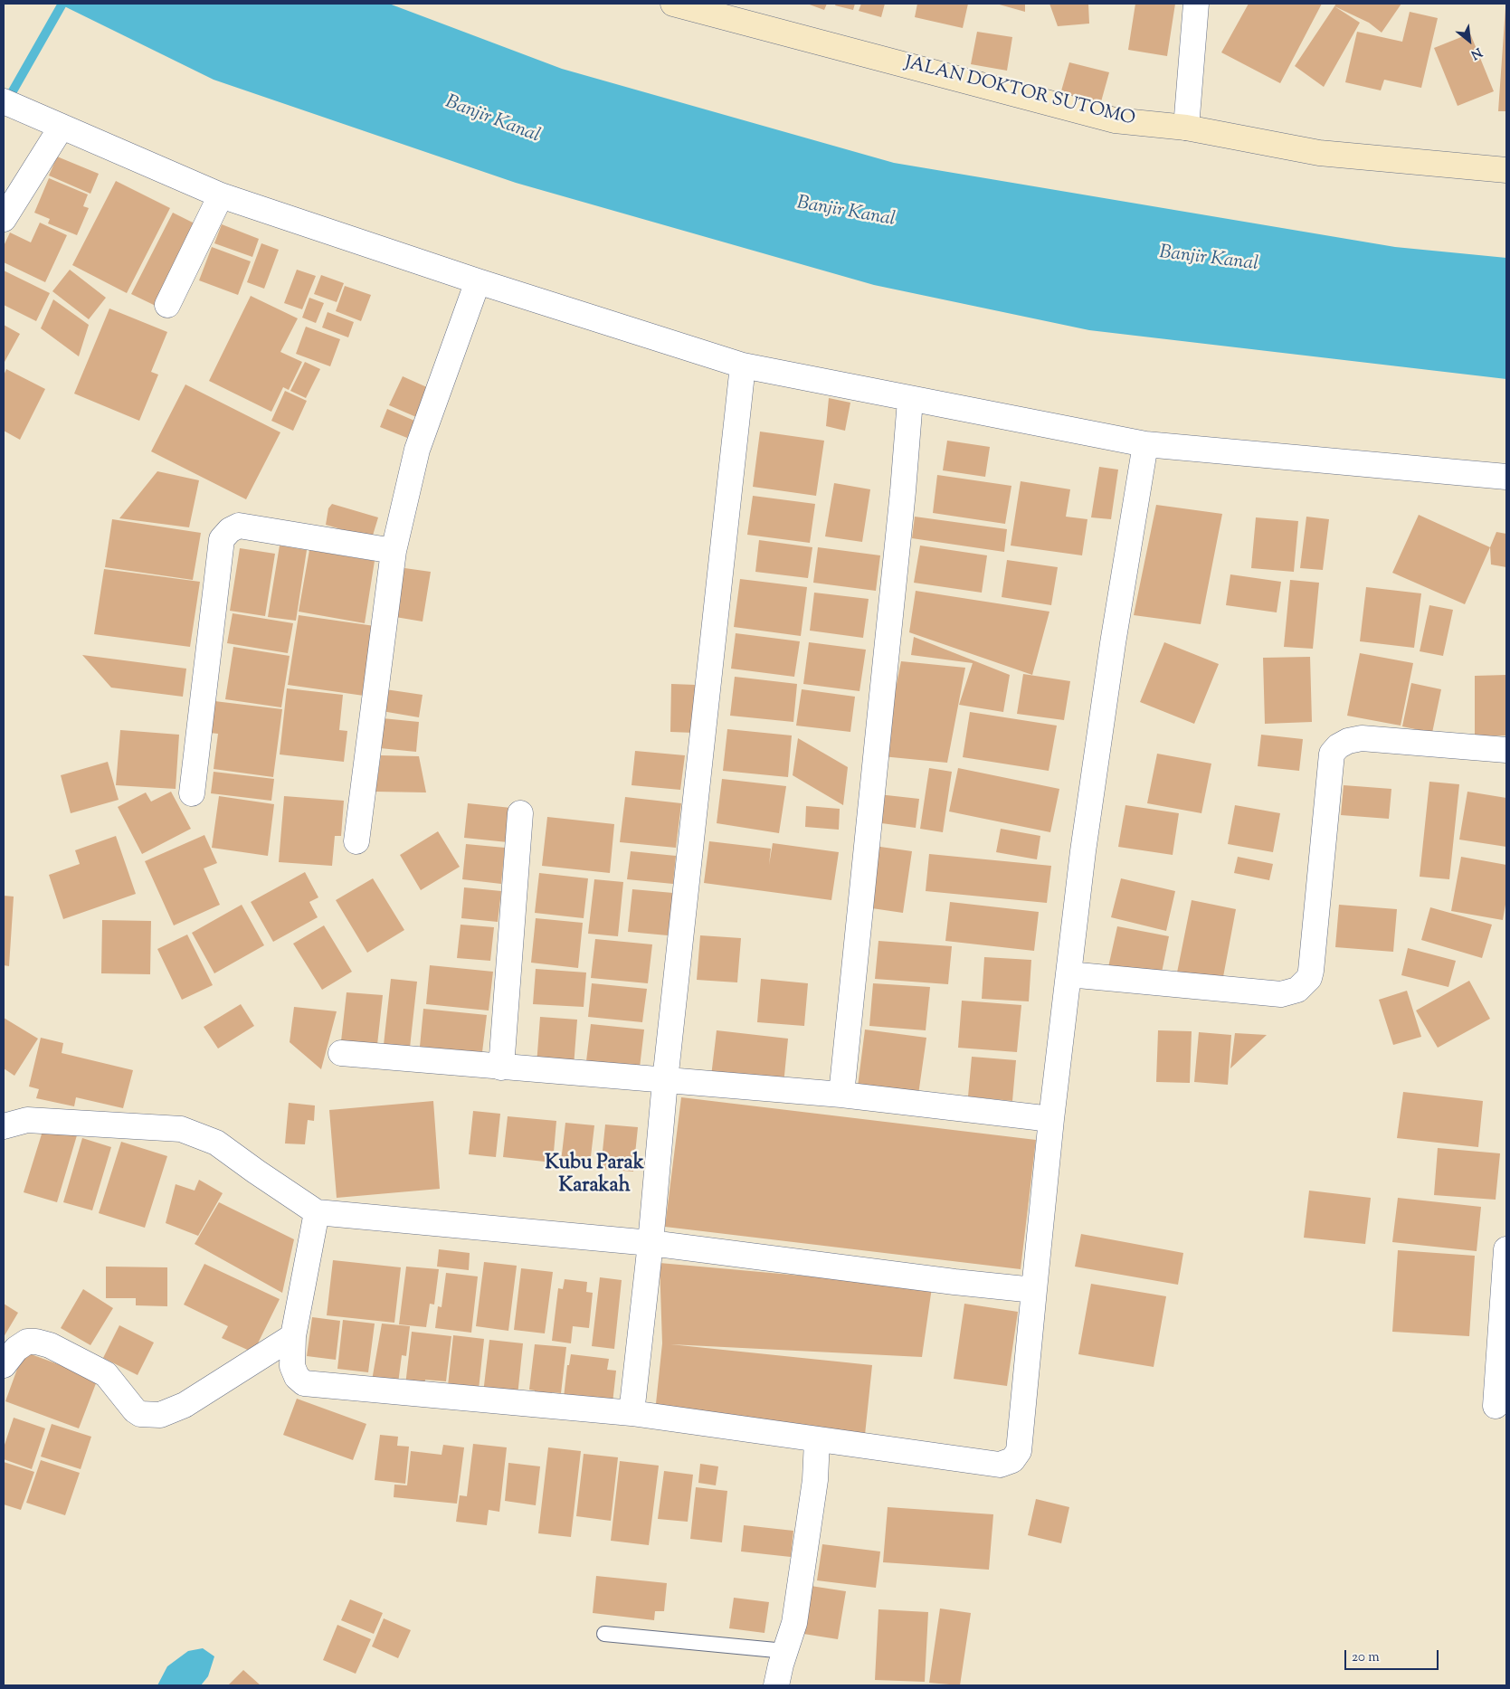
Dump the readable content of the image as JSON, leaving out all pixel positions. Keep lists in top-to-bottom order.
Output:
{
  "streets": {
    "street": ["JALAN DOKTOR SUTOMO"]
  },
  "districts": ["Kubu Parak Karakah"],
  "water": ["Banjir Kanal"],
  "scale_bar": "20 m",
  "north": "bottom right"
}
